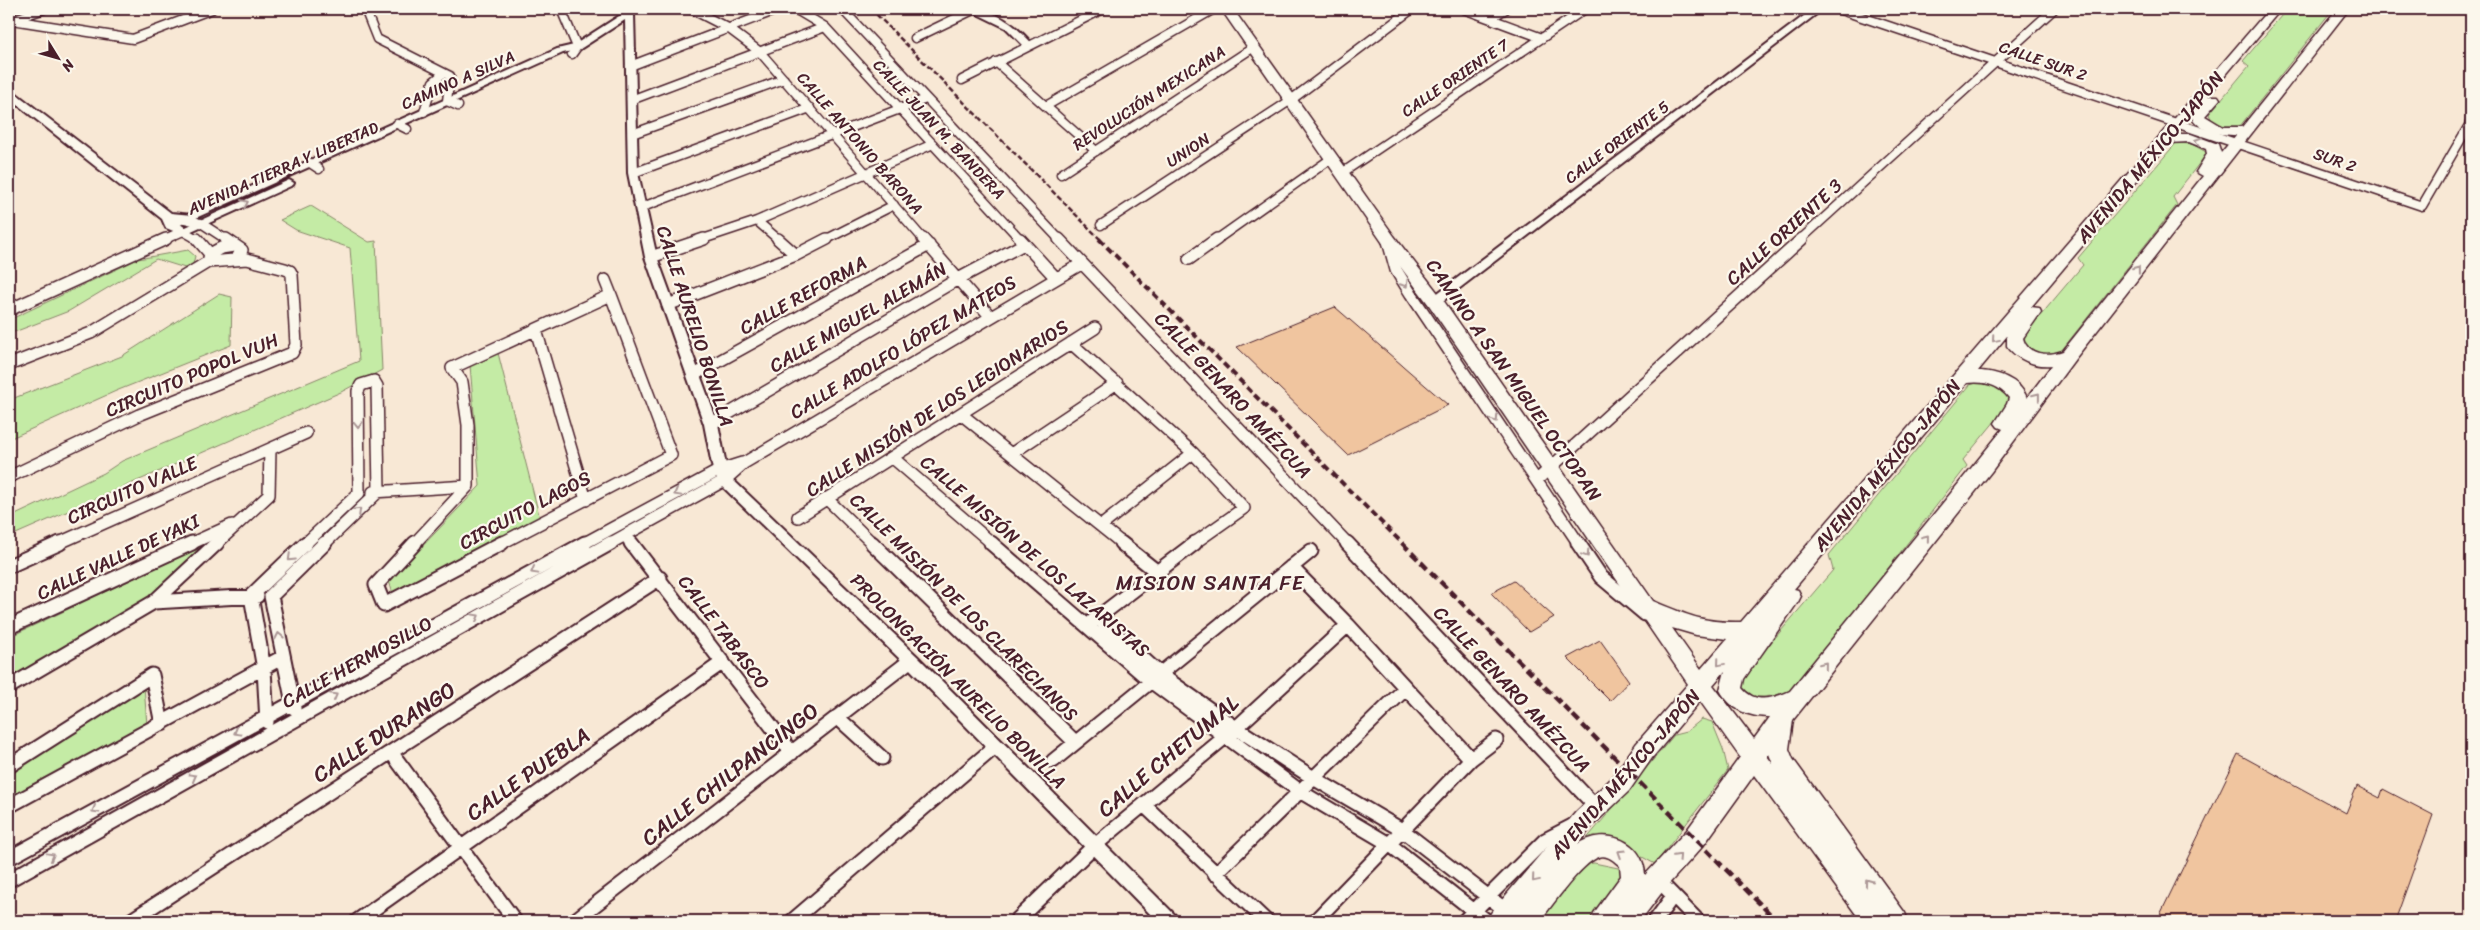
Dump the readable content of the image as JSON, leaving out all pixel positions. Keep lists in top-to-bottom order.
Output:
{
  "streets": {
    "main road": ["AVENIDA MÉXICO-JAPÓN", "CAMINO A SAN MIGUEL OCTOPAN"],
    "street": [
      "CALLE SUR 2",
      "CALLE ORIENTE 7",
      "CAMINO A SILVA",
      "REVOLUCIÓN MEXICANA",
      "CALLE JUAN M. BANDERA",
      "CALLE ORIENTE 5",
      "CALLE ANTONIO BARONA",
      "UNION",
      "SUR 2",
      "AVENIDA TIERRA Y LIBERTAD",
      "CALLE ORIENTE 3",
      "CALLE REFORMA",
      "CALLE MIGUEL ALEMÁN",
      "CALLE AURELIO BONILLA",
      "CALLE ADOLFO LÓPEZ MATEOS",
      "CIRCUITO POPOL VUH",
      "CALLE GENARO AMÉZCUA",
      "CALLE MISIÓN DE LOS LEGIONARIOS",
      "CIRCUITO VALLE",
      "CIRCUITO LAGOS",
      "CALLE MISIÓN DE LOS LAZARISTAS",
      "CALLE VALLE DE YAKI",
      "CALLE MISIÓN DE LOS CLARECIANOS",
      "CALLE TABASCO",
      "CALLE HERMOSILLO",
      "PROLONGACIÓN AURELIO BONILLA",
      "CALLE DURANGO",
      "CALLE CHETUMAL",
      "CALLE PUEBLA",
      "CALLE CHILPANCINGO"
    ]
  },
  "crossings": [
    ["CALLE SUR 2", "AVENIDA MÉXICO-JAPÓN"],
    ["CALLE SUR 2", "SUR 2"],
    ["CALLE SUR 2", "CALLE ORIENTE 3"],
    ["CALLE ORIENTE 7", "CAMINO A SAN MIGUEL OCTOPAN"],
    ["CAMINO A SILVA", "AVENIDA TIERRA Y LIBERTAD"],
    ["REVOLUCIÓN MEXICANA", "CAMINO A SAN MIGUEL OCTOPAN"],
    ["CALLE JUAN M. BANDERA", "CALLE MIGUEL ALEMÁN"],
    ["CALLE JUAN M. BANDERA", "CALLE ADOLFO LÓPEZ MATEOS"],
    ["CALLE ORIENTE 5", "CAMINO A SAN MIGUEL OCTOPAN"],
    ["CALLE ANTONIO BARONA", "CALLE REFORMA"],
    ["CALLE ANTONIO BARONA", "CALLE MIGUEL ALEMÁN"],
    ["CALLE ANTONIO BARONA", "CALLE ADOLFO LÓPEZ MATEOS"],
    ["UNION", "CAMINO A SAN MIGUEL OCTOPAN"],
    ["AVENIDA MÉXICO-JAPÓN", "CAMINO A SAN MIGUEL OCTOPAN"],
    ["AVENIDA MÉXICO-JAPÓN", "CALLE GENARO AMÉZCUA"],
    ["AVENIDA TIERRA Y LIBERTAD", "CALLE AURELIO BONILLA"],
    ["CALLE ORIENTE 3", "CAMINO A SAN MIGUEL OCTOPAN"],
    ["CALLE REFORMA", "CALLE AURELIO BONILLA"],
    ["CALLE MIGUEL ALEMÁN", "CALLE AURELIO BONILLA"],
    ["CALLE AURELIO BONILLA", "CALLE ADOLFO LÓPEZ MATEOS"],
    ["CALLE AURELIO BONILLA", "CALLE HERMOSILLO"],
    ["CALLE AURELIO BONILLA", "PROLONGACIÓN AURELIO BONILLA"],
    ["CALLE ADOLFO LÓPEZ MATEOS", "CALLE GENARO AMÉZCUA"],
    ["CALLE ADOLFO LÓPEZ MATEOS", "CALLE HERMOSILLO"],
    ["CALLE ADOLFO LÓPEZ MATEOS", "PROLONGACIÓN AURELIO BONILLA"],
    ["CALLE MISIÓN DE LOS LEGIONARIOS", "CALLE MISIÓN DE LOS LAZARISTAS"],
    ["CALLE MISIÓN DE LOS LEGIONARIOS", "CALLE MISIÓN DE LOS CLARECIANOS"],
    ["CALLE MISIÓN DE LOS LAZARISTAS", "CALLE CHETUMAL"],
    ["CALLE TABASCO", "CALLE HERMOSILLO"],
    ["CALLE TABASCO", "CALLE DURANGO"],
    ["CALLE TABASCO", "CALLE PUEBLA"],
    ["CALLE TABASCO", "CALLE CHILPANCINGO"],
    ["CALLE HERMOSILLO", "PROLONGACIÓN AURELIO BONILLA"],
    ["PROLONGACIÓN AURELIO BONILLA", "CALLE CHETUMAL"],
    ["PROLONGACIÓN AURELIO BONILLA", "CALLE CHILPANCINGO"]
  ],
  "districts": ["MISION SANTA FE"],
  "north": "bottom right"
}
